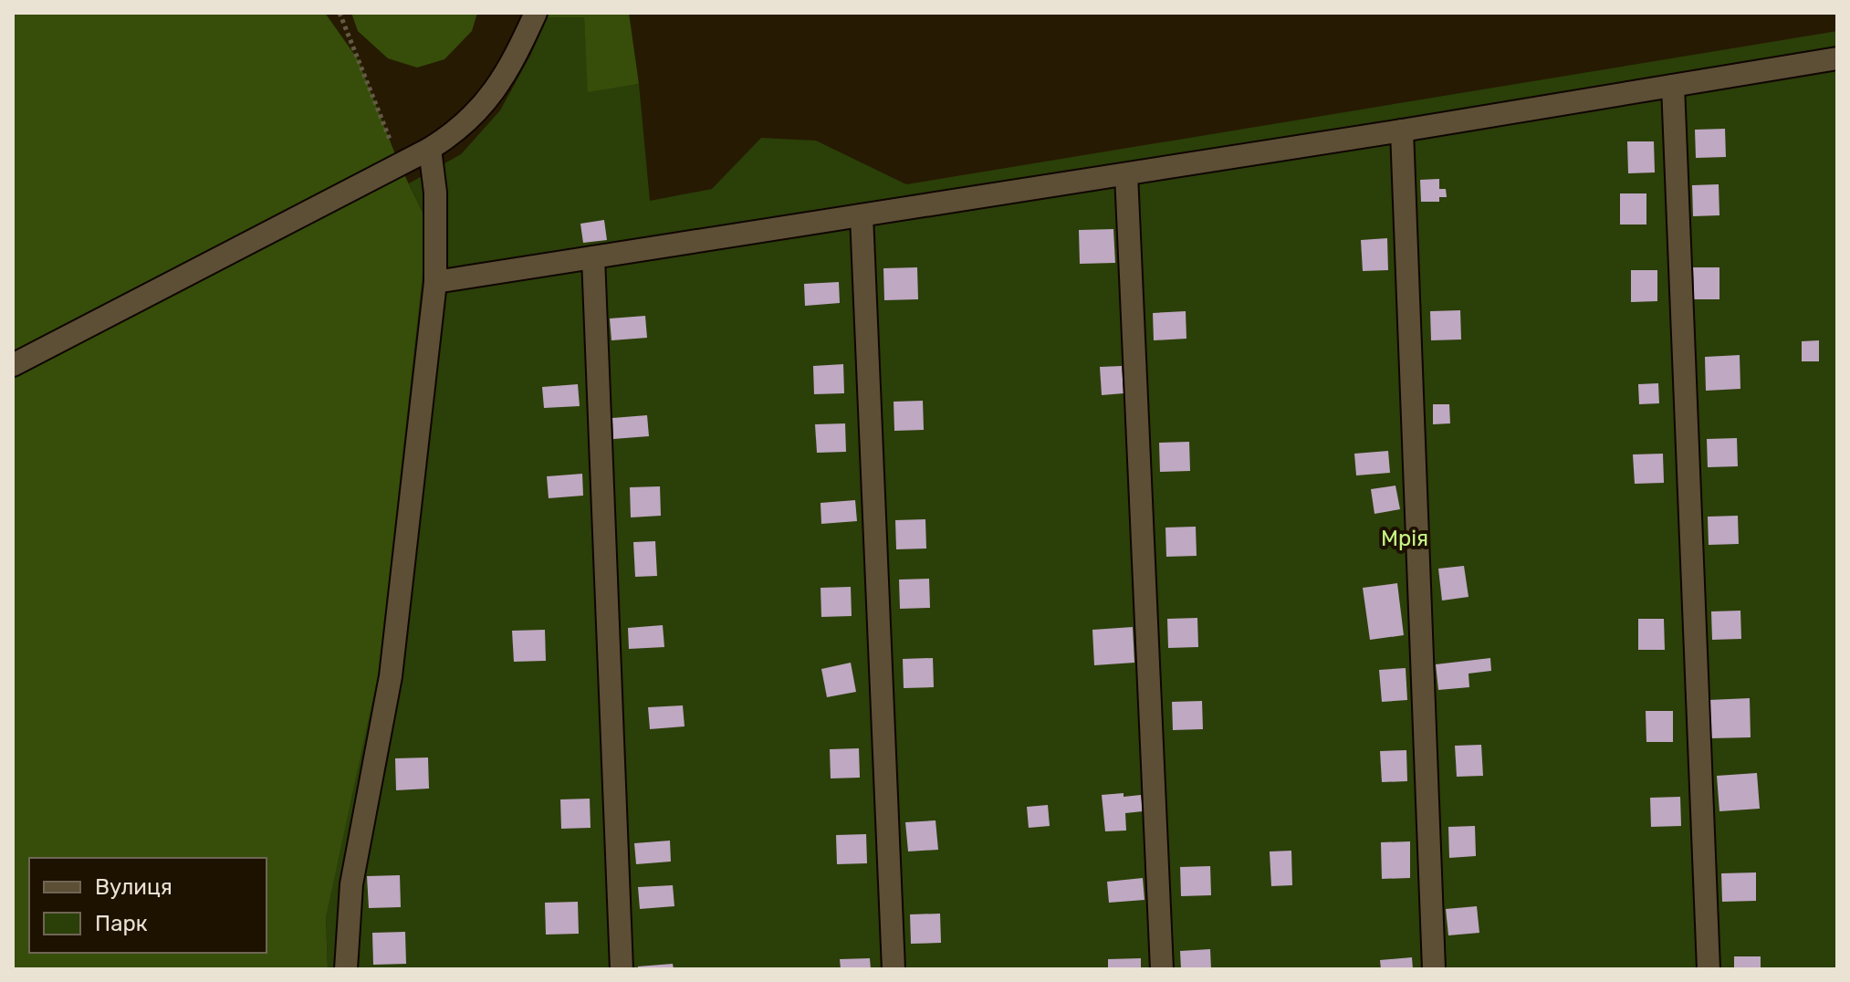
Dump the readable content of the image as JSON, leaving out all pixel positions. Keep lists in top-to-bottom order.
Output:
{
  "parks": ["Мрія"],
  "legend": ["Вулиця", "Парк"]
}
